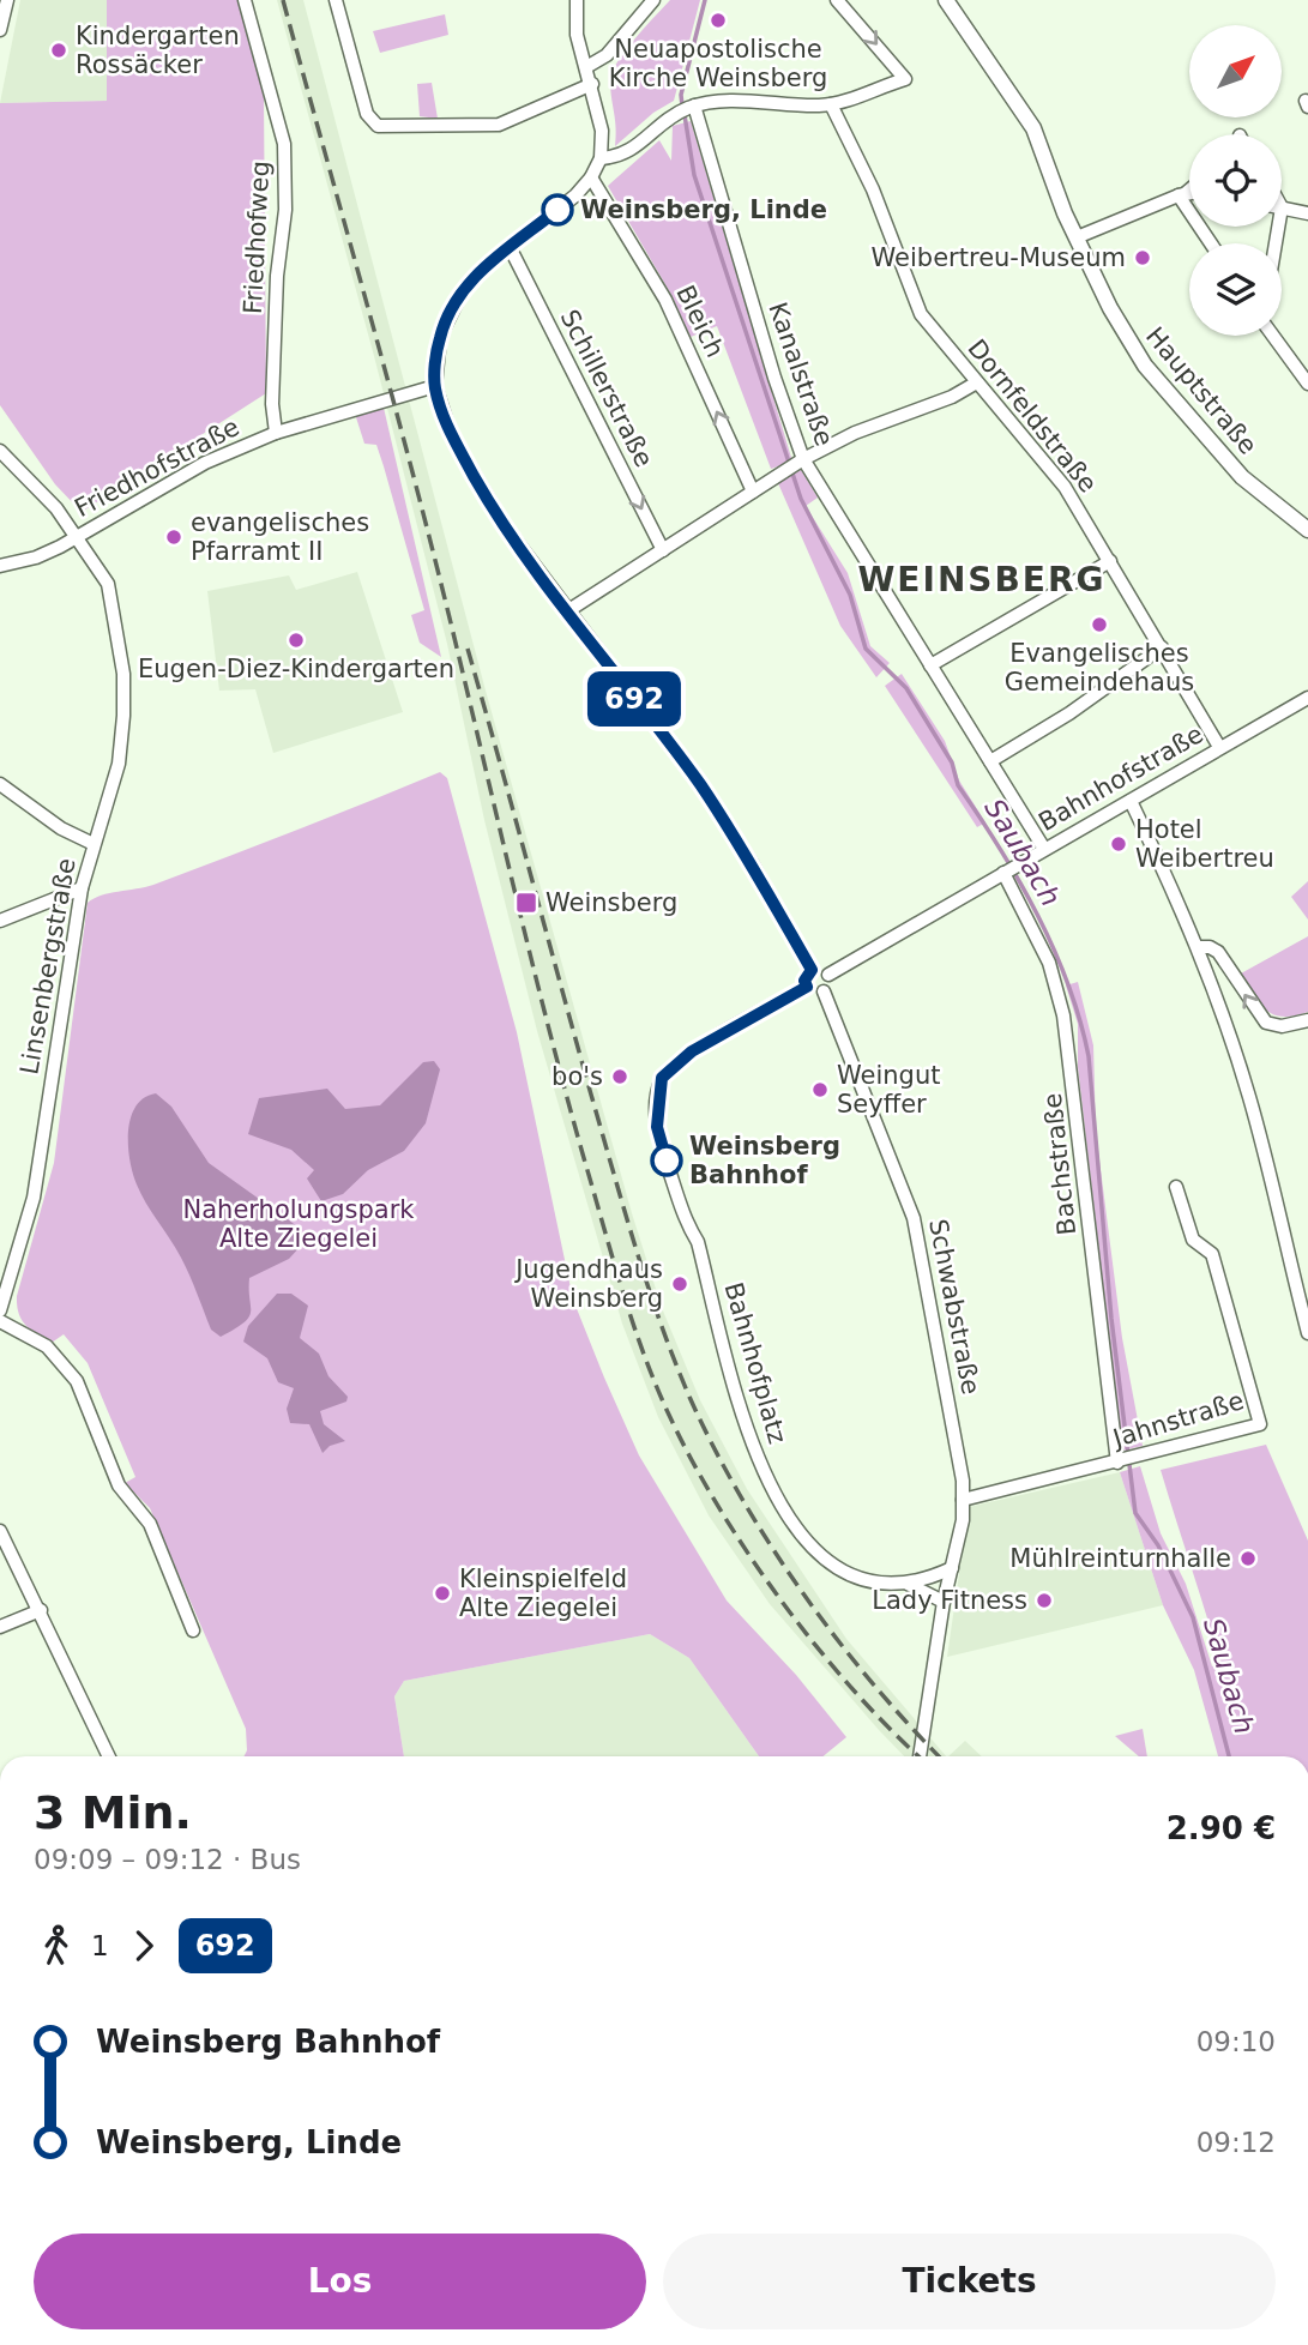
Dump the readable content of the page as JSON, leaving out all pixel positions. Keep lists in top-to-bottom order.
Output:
{
  "streets": {
    "street": [
      "Friedhofweg",
      "Bleich",
      "Kanalstraße",
      "Schillerstraße",
      "Hauptstraße",
      "Dornfeldstraße",
      "Friedhofstraße",
      "Bahnhofstraße",
      "Linsenbergstraße",
      "Bachstraße",
      "Schwabstraße",
      "Bahnhofplatz",
      "Jahnstraße"
    ]
  },
  "crossings": [
    ["Friedhofweg", "Friedhofstraße"],
    ["Kanalstraße", "Bahnhofstraße"],
    ["Dornfeldstraße", "Bahnhofstraße"],
    ["Friedhofstraße", "Linsenbergstraße"],
    ["Bahnhofstraße", "Bachstraße"],
    ["Bahnhofstraße", "Schwabstraße"],
    ["Bahnhofstraße", "Bahnhofplatz"],
    ["Bachstraße", "Jahnstraße"],
    ["Schwabstraße", "Bahnhofplatz"],
    ["Schwabstraße", "Jahnstraße"]
  ],
  "one_way": ["Bleich", "Schillerstraße"],
  "districts": ["WEINSBERG"],
  "water": ["Saubach"],
  "parks": ["Naherholungspark Alte Ziegelei"],
  "places": {
    "other": [
      "Neuapostolische Kirche Weinsberg",
      "Kindergarten Rossäcker",
      "Weinsberg, Linde",
      "Weibertreu-Museum",
      "evangelisches Pfarramt II",
      "Evangelisches Gemeindehaus",
      "Eugen-Diez-Kindergarten",
      "Hotel Weibertreu",
      "bo's",
      "Weingut Seyffer",
      "Weinsberg Bahnhof",
      "Jugendhaus Weinsberg",
      "Mühlreinturnhalle",
      "Kleinspielfeld Alte Ziegelei",
      "Lady Fitness"
    ],
    "transit": ["Weinsberg"]
  },
  "lines": ["bus line 692"],
  "north": "top right",
  "page": {
    "on_map": "692",
    "heading": ["3 Min.", "09:09 – 09:12 · Bus", "2.90 €"],
    "legs": ["1", "692"],
    "list": [
      {
        "name": "Weinsberg Bahnhof",
        "value": "09:10"
      },
      {
        "name": "Weinsberg, Linde",
        "value": "09:12"
      }
    ],
    "buttons": ["Los", "Tickets"]
  }
}
